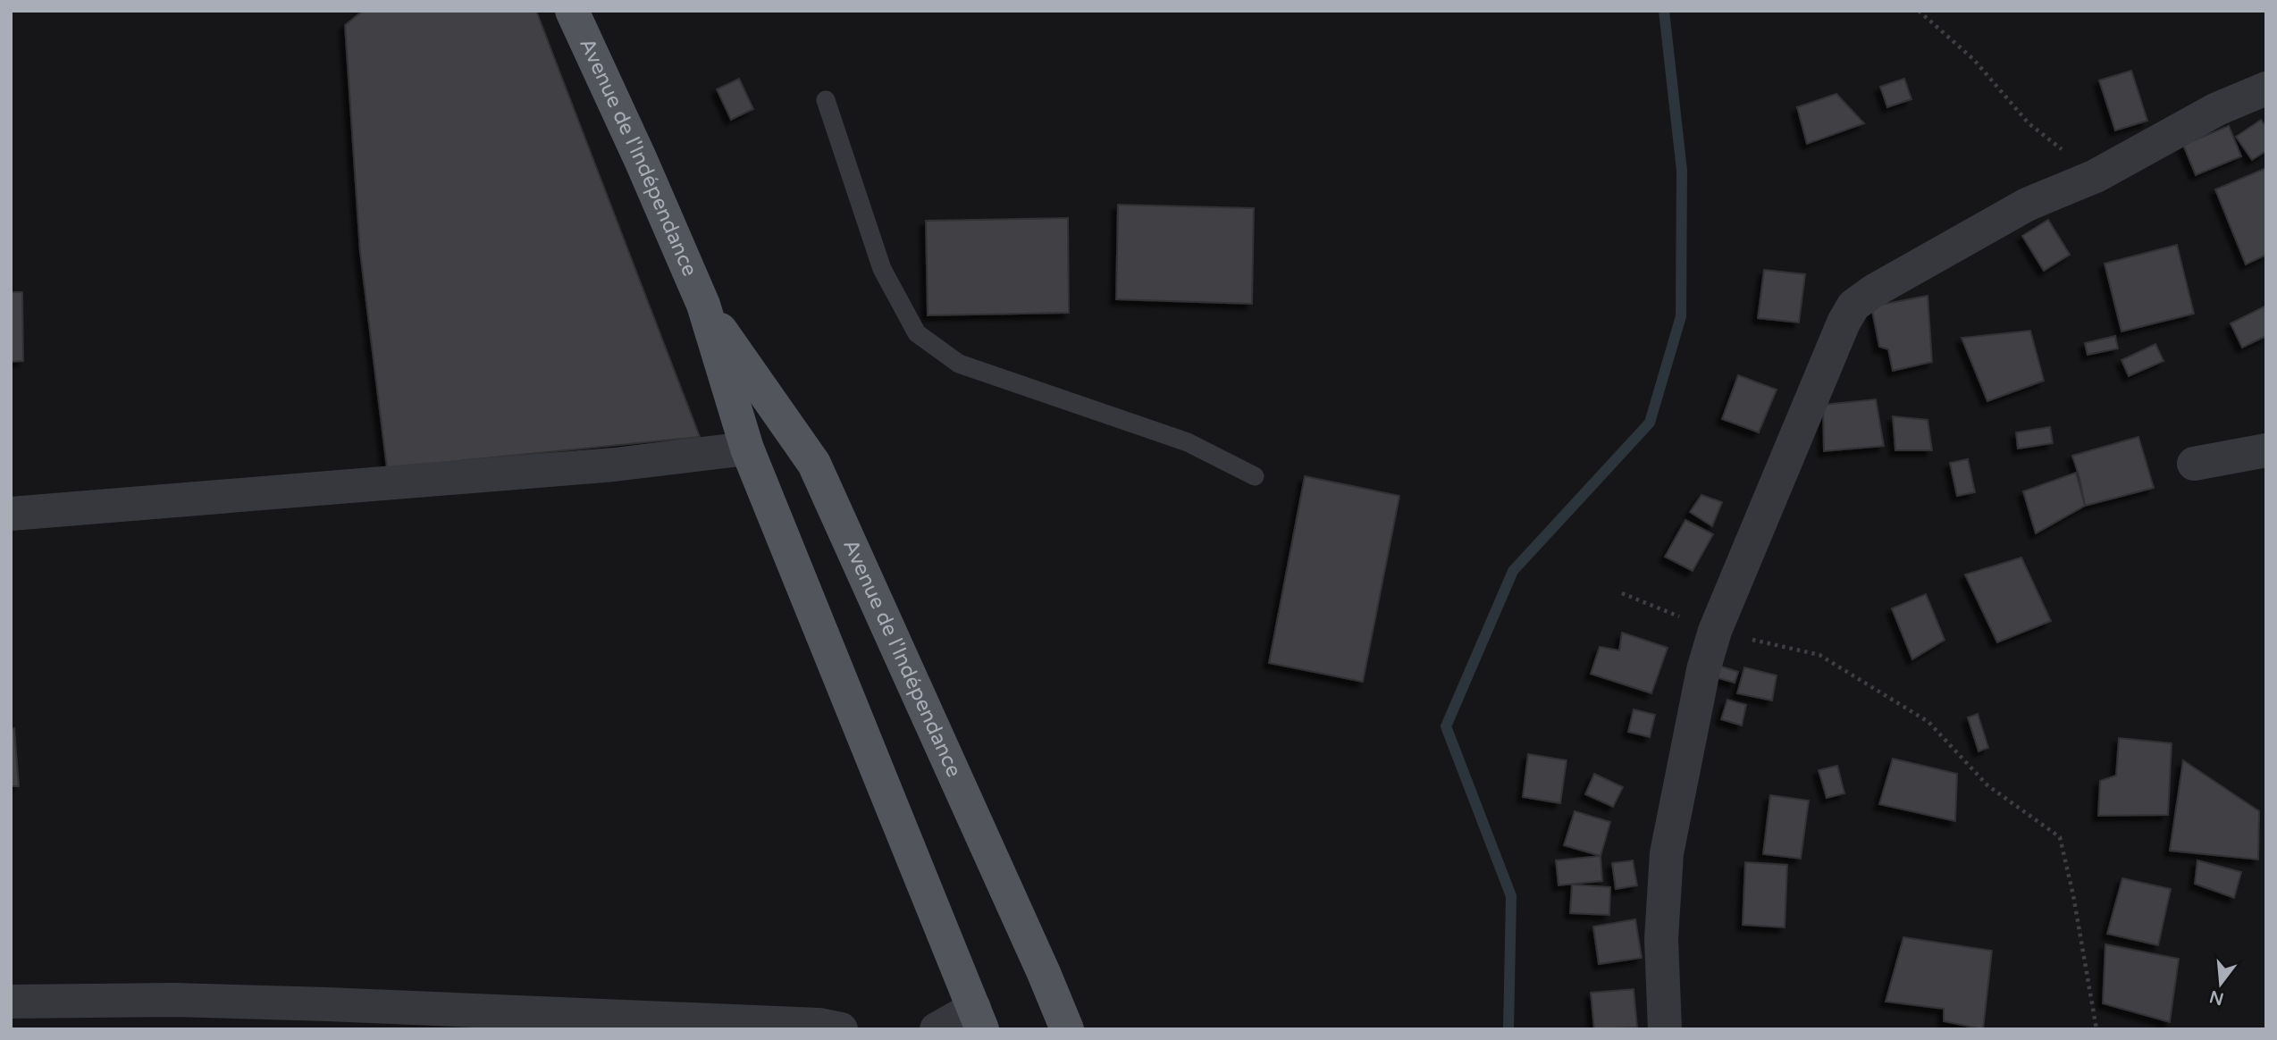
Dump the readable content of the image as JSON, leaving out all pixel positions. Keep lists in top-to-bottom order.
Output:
{
  "streets": {
    "main road": ["Avenue de l'Indépendance"]
  },
  "north": "bottom"
}
